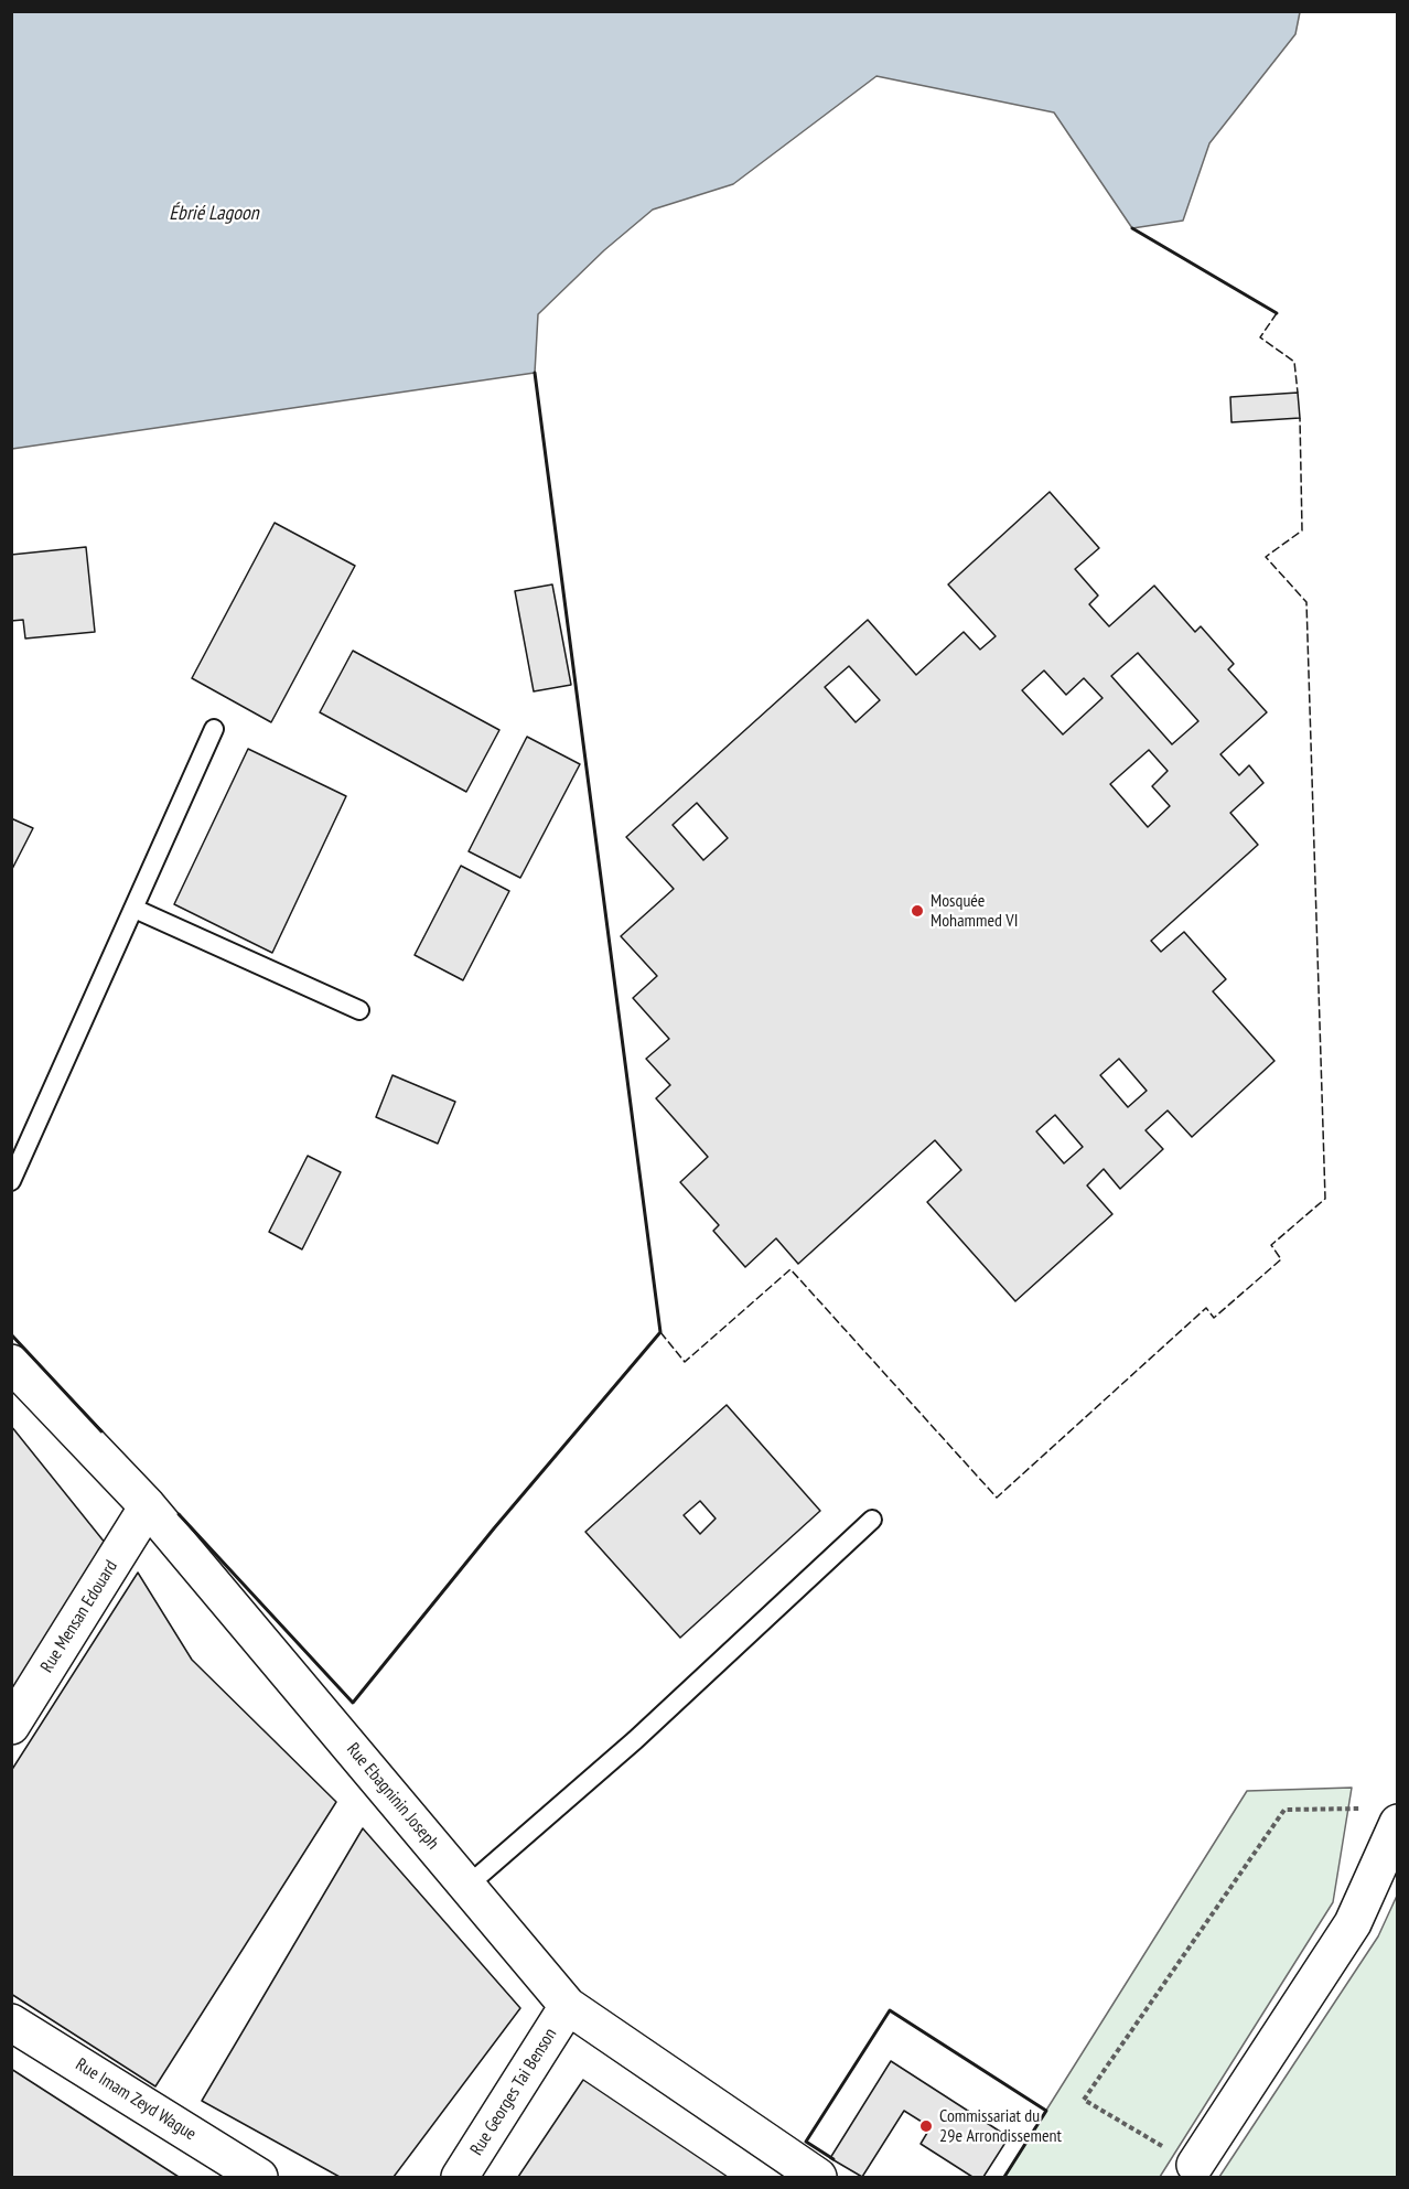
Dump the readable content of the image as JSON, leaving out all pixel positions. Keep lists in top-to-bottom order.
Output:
{
  "streets": {
    "main road": [
      "Rue Mensan Edouard",
      "Rue Ebagninin Joseph",
      "Rue Georges Tai Benson",
      "Rue Imam Zeyd Wague"
    ]
  },
  "crossings": [
    ["Rue Mensan Edouard", "Rue Ebagninin Joseph"],
    ["Rue Ebagninin Joseph", "Rue Georges Tai Benson"]
  ],
  "water": ["Ébrié Lagoon"],
  "places": ["Mosquée Mohammed VI", "Commissariat du 29e Arrondissement"]
}
